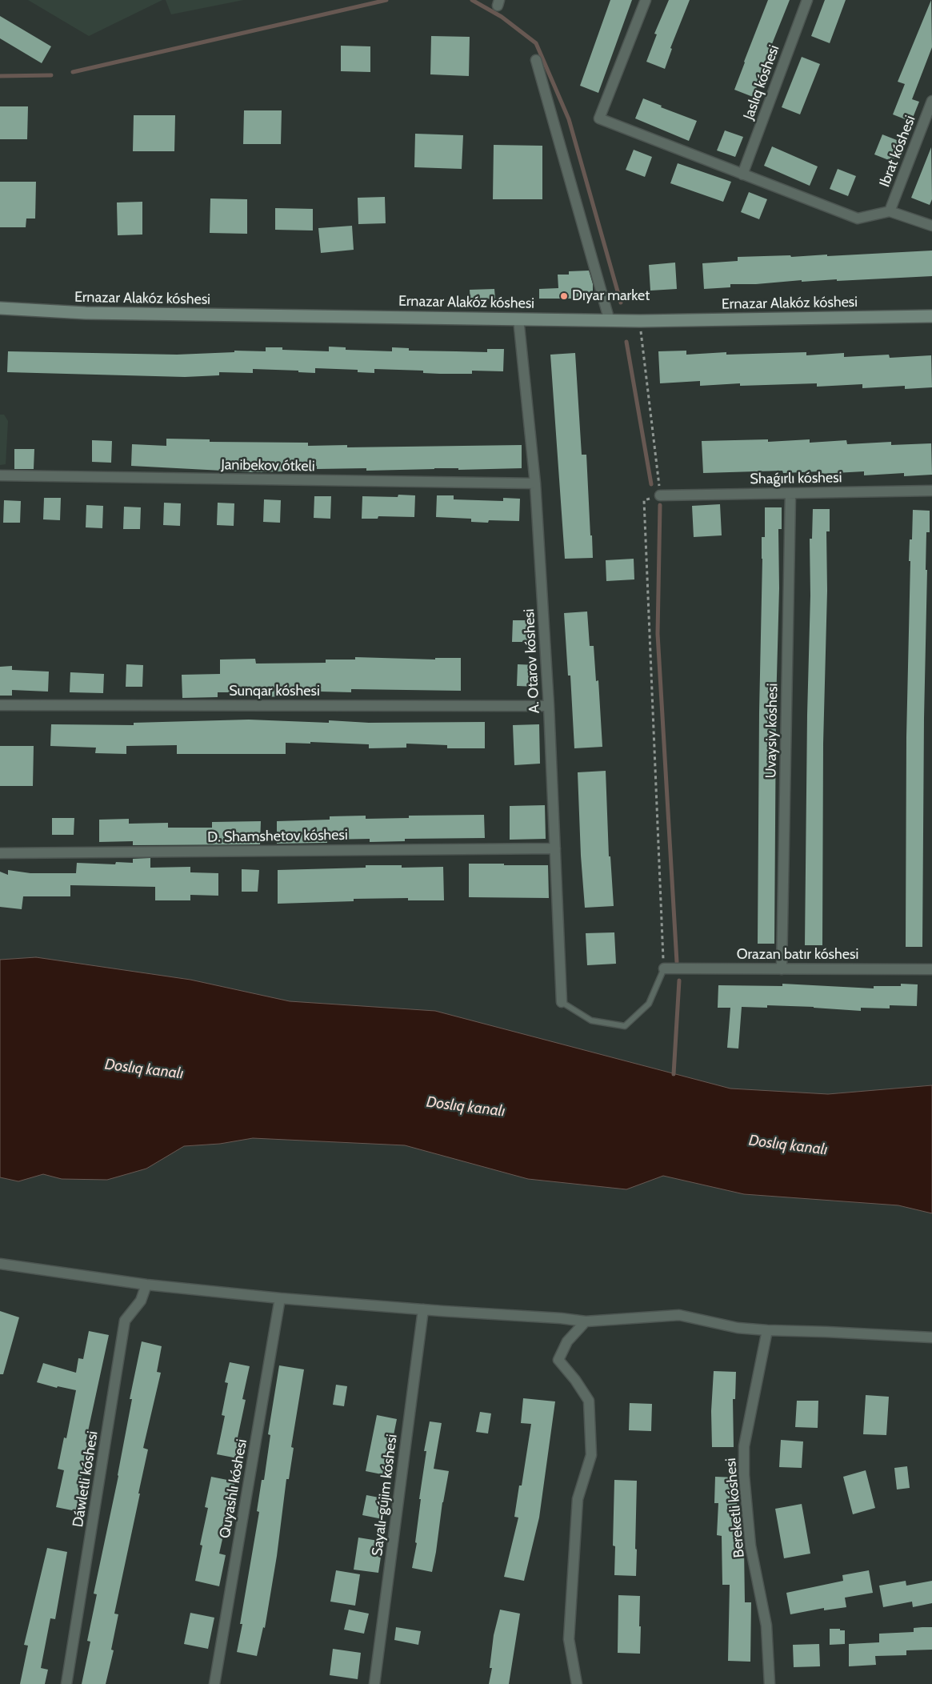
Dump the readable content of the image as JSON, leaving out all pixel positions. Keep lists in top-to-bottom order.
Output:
{
  "streets": {
    "main road": ["Ernazar Alakóz kóshesi"],
    "street": [
      "Jaslıq kóshesi",
      "Ibrat kóshesi",
      "Janibekov ótkeli",
      "Shaǵırlı kóshesi",
      "A. Otarov kóshesi",
      "Sunqar kóshesi",
      "Uvaysiy kóshesi",
      "D. Shamshetov kóshesi",
      "Orazan batır kóshesi",
      "Dáwletli kóshesi",
      "Quyashlı kóshesi",
      "Sayalı-gújim kóshesi",
      "Bereketli kóshesi"
    ]
  },
  "crossings": [
    ["Ernazar Alakóz kóshesi", "A. Otarov kóshesi"],
    ["Janibekov ótkeli", "A. Otarov kóshesi"],
    ["Shaǵırlı kóshesi", "Uvaysiy kóshesi"],
    ["A. Otarov kóshesi", "Sunqar kóshesi"],
    ["A. Otarov kóshesi", "D. Shamshetov kóshesi"],
    ["Uvaysiy kóshesi", "Orazan batır kóshesi"]
  ],
  "water": ["Doslıq kanalı"],
  "places": ["Dıyar market"]
}
